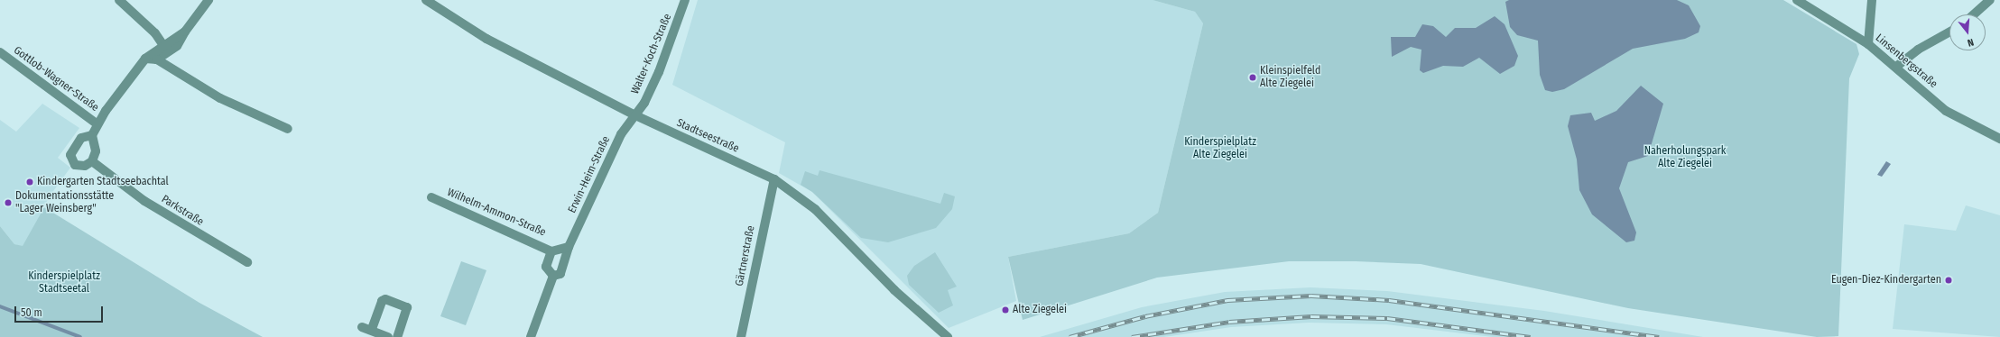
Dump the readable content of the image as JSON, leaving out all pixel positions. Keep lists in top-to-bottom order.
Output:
{
  "streets": {
    "street": [
      "Walter-Koch-Straße",
      "Linsenbergstraße",
      "Gottlob-Wagner-Straße",
      "Stadtseestraße",
      "Erwin-Heim-Straße",
      "Parkstraße",
      "Wilhelm-Ammon-Straße",
      "Gärtnerstraße"
    ]
  },
  "crossings": [
    ["Walter-Koch-Straße", "Stadtseestraße"],
    ["Walter-Koch-Straße", "Erwin-Heim-Straße"],
    ["Stadtseestraße", "Erwin-Heim-Straße"],
    ["Stadtseestraße", "Gärtnerstraße"]
  ],
  "parks": ["Kinderspielplatz Alte Ziegelei", "Naherholungspark Alte Ziegelei", "Kinderspielplatz Stadtseetal"],
  "places": [
    "Kleinspielfeld Alte Ziegelei",
    "Kindergarten Stadtseebachtal",
    "Dokumentationsstätte \"Lager Weinsberg\"",
    "Eugen-Diez-Kindergarten",
    "Alte Ziegelei"
  ],
  "scale_bar": "50 m",
  "north": "bottom"
}
